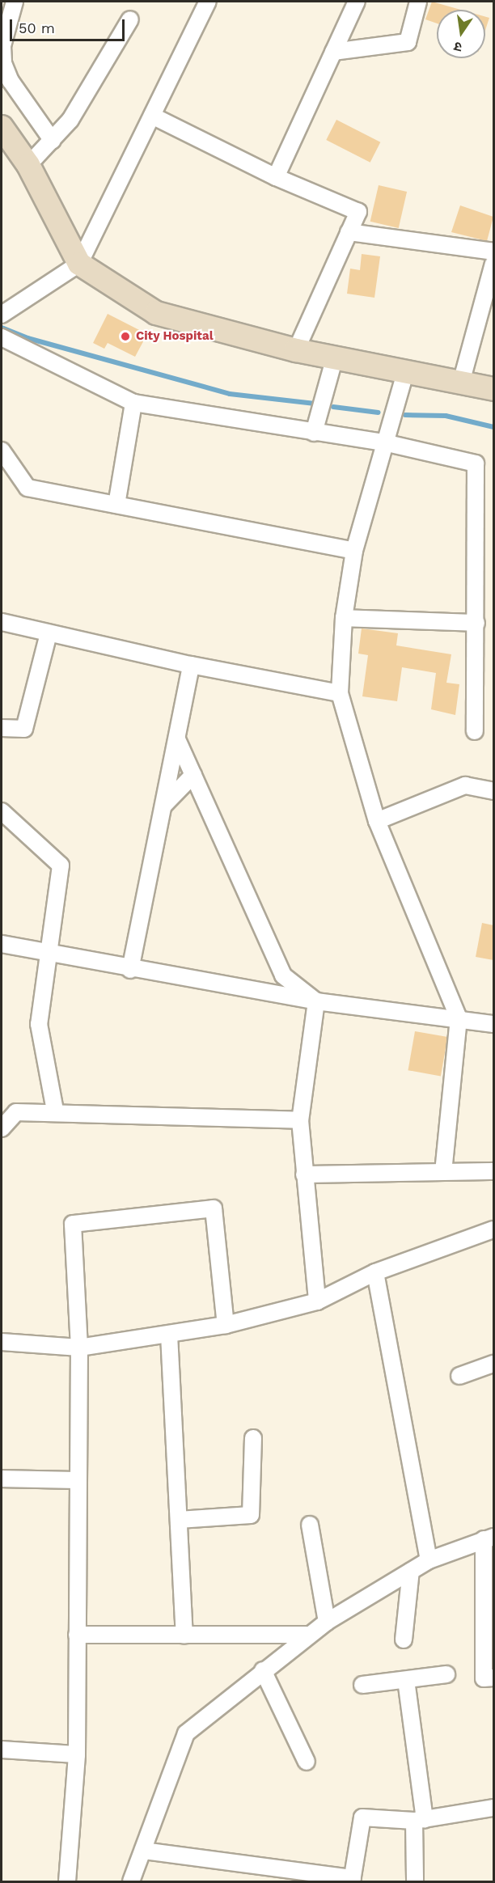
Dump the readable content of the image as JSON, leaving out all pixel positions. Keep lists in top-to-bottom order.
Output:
{
  "places": ["City Hospital"],
  "scale_bar": "50 m",
  "north": "bottom"
}
